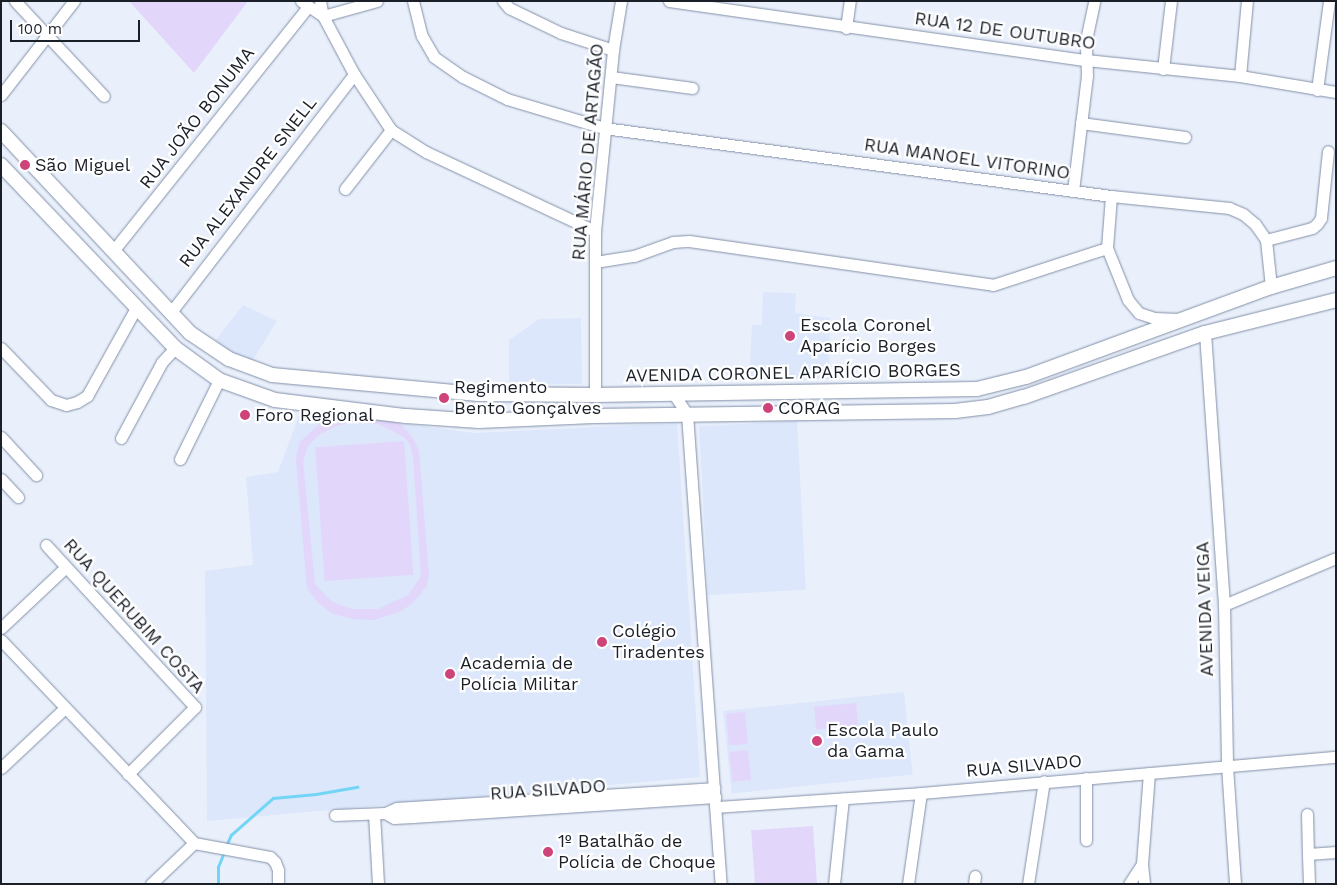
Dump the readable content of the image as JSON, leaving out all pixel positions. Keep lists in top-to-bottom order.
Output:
{
  "streets": {
    "main road": ["AVENIDA CORONEL APARÍCIO BORGES"],
    "street": [
      "RUA 12 DE OUTUBRO",
      "RUA JOÃO BONUMA",
      "RUA MÁRIO DE ARTAGÃO",
      "RUA MANOEL VITORINO",
      "RUA ALEXANDRE SNELL",
      "AVENIDA VEIGA",
      "RUA QUERUBIM COSTA",
      "RUA SILVADO"
    ]
  },
  "crossings": [
    ["RUA JOÃO BONUMA", "AVENIDA CORONEL APARÍCIO BORGES"],
    ["RUA MÁRIO DE ARTAGÃO", "RUA MANOEL VITORINO"],
    ["RUA MÁRIO DE ARTAGÃO", "AVENIDA CORONEL APARÍCIO BORGES"],
    ["RUA ALEXANDRE SNELL", "AVENIDA CORONEL APARÍCIO BORGES"],
    ["AVENIDA VEIGA", "RUA SILVADO"]
  ],
  "places": [
    "São Miguel",
    "Escola Coronel Aparício Borges",
    "Regimento Bento Gonçalves",
    "CORAG",
    "Foro Regional",
    "Colégio Tiradentes",
    "Academia de Polícia Militar",
    "Escola Paulo da Gama",
    "1º Batalhão de Polícia de Choque"
  ],
  "scale_bar": "100 m"
}
